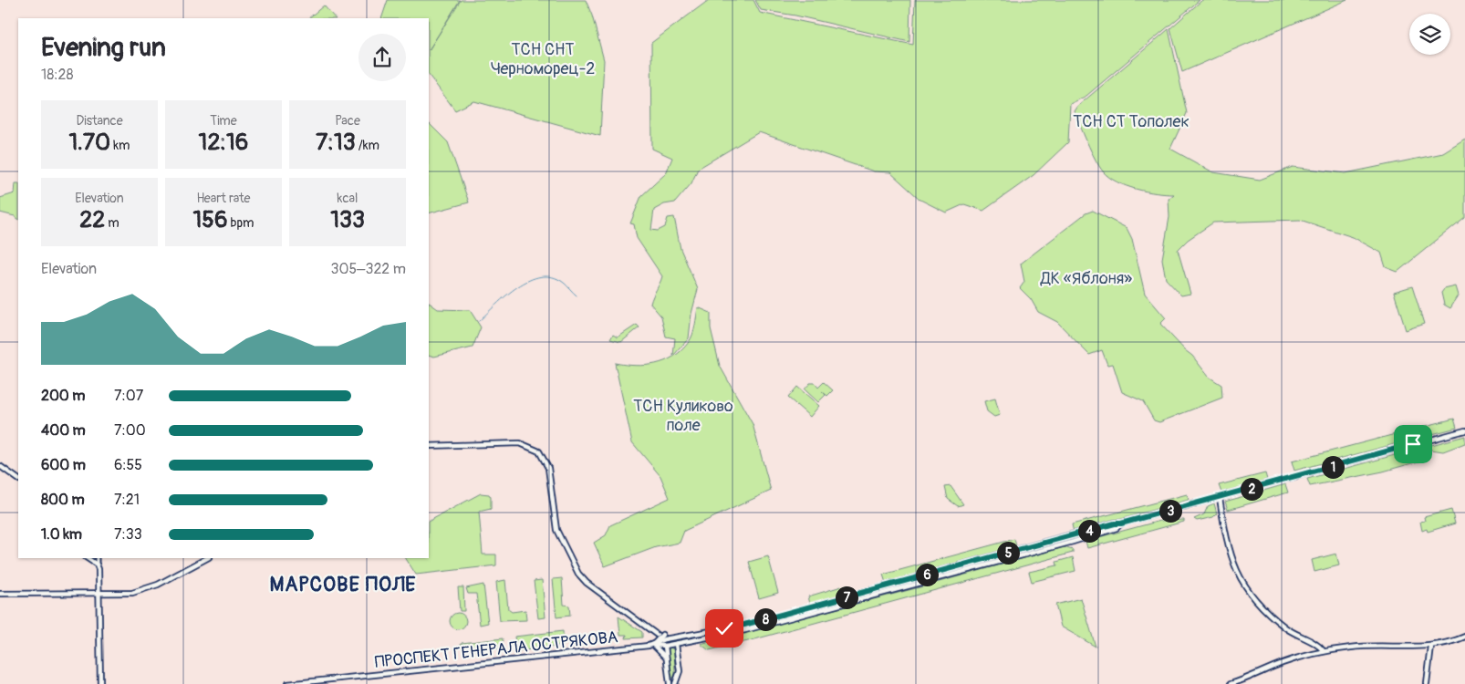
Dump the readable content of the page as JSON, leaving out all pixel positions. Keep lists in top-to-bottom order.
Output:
{
  "streets": {
    "main road": ["ПРОСПЕКТ ГЕНЕРАЛА ОСТРЯКОВА"]
  },
  "districts": ["МАРСОВЕ ПОЛЕ"],
  "parks": [
    "ТСН СНТ Черноморец-2",
    "ТСН СТ Тополек",
    "ДК «Яблоня»",
    "ТСН Куликово поле"
  ],
  "page": {
    "heading": ["Evening run", "18:28"],
    "stats": [
      ["Distance", "1.70 km"],
      ["Time", "12:16"],
      ["Pace", "7:13 /km"],
      ["Elevation", "22 m"],
      ["Heart rate", "156 bpm"],
      ["kcal", "133"]
    ],
    "chart": ["Elevation", "305–322 m"],
    "list": [
      {
        "name": "200 m",
        "note": "7:07"
      },
      {
        "name": "400 m",
        "note": "7:00"
      },
      {
        "name": "600 m",
        "note": "6:55"
      },
      {
        "name": "800 m",
        "note": "7:21"
      },
      {
        "name": "1.0 km",
        "note": "7:33"
      }
    ],
    "pins": [
      "1",
      "2",
      "3",
      "4",
      "5",
      "6",
      "7",
      "8"
    ]
  }
}
